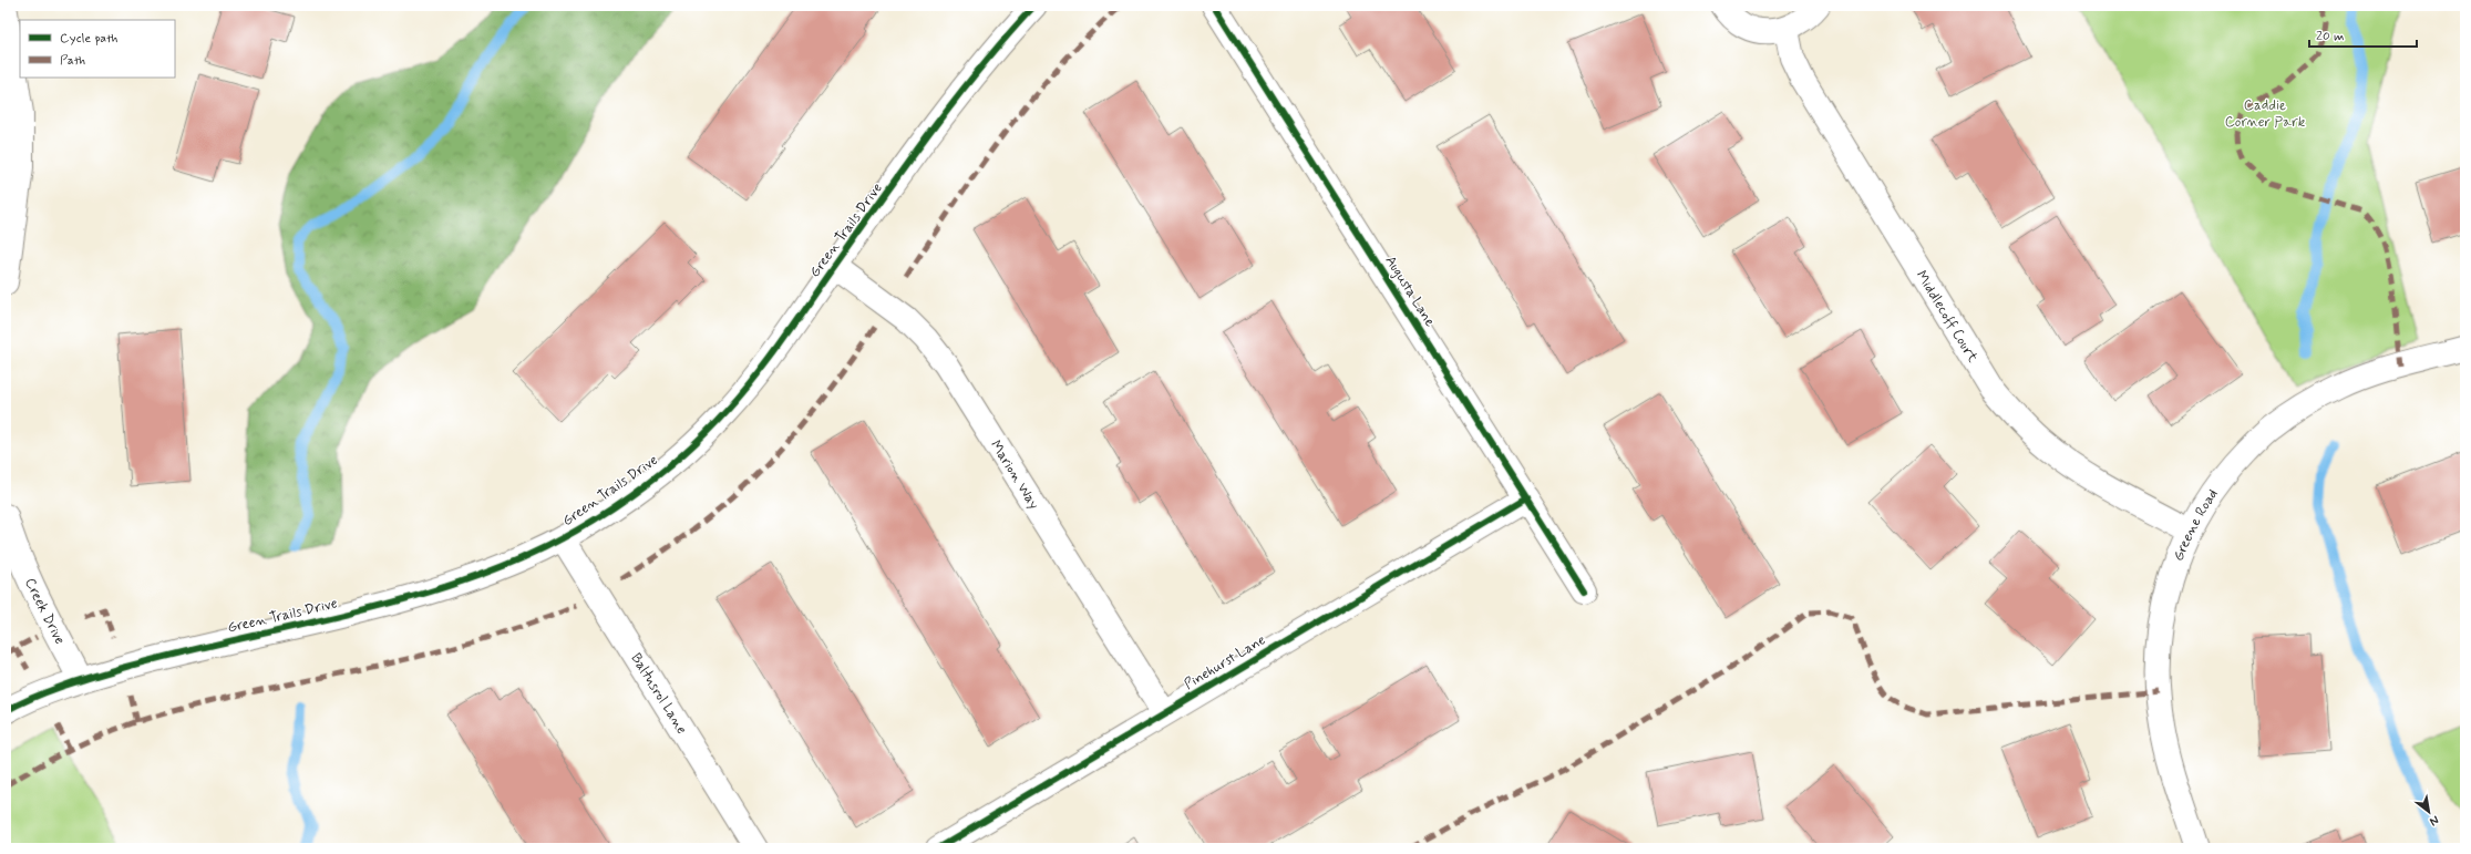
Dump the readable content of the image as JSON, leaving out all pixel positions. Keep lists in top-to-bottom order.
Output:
{
  "streets": {
    "street": [
      "Green Trails Drive",
      "Augusta Lane",
      "Middlecoff Court",
      "Marion Way",
      "Greene Road",
      "Creek Drive",
      "Pinehurst Lane",
      "Baltusrol Lane"
    ]
  },
  "crossings": [
    ["Green Trails Drive", "Marion Way"],
    ["Green Trails Drive", "Creek Drive"],
    ["Green Trails Drive", "Baltusrol Lane"],
    ["Augusta Lane", "Pinehurst Lane"],
    ["Middlecoff Court", "Greene Road"],
    ["Marion Way", "Pinehurst Lane"]
  ],
  "parks": ["Caddie Corner Park"],
  "legend": ["Cycle path", "Path"],
  "scale_bar": "20 m",
  "north": "bottom right"
}
